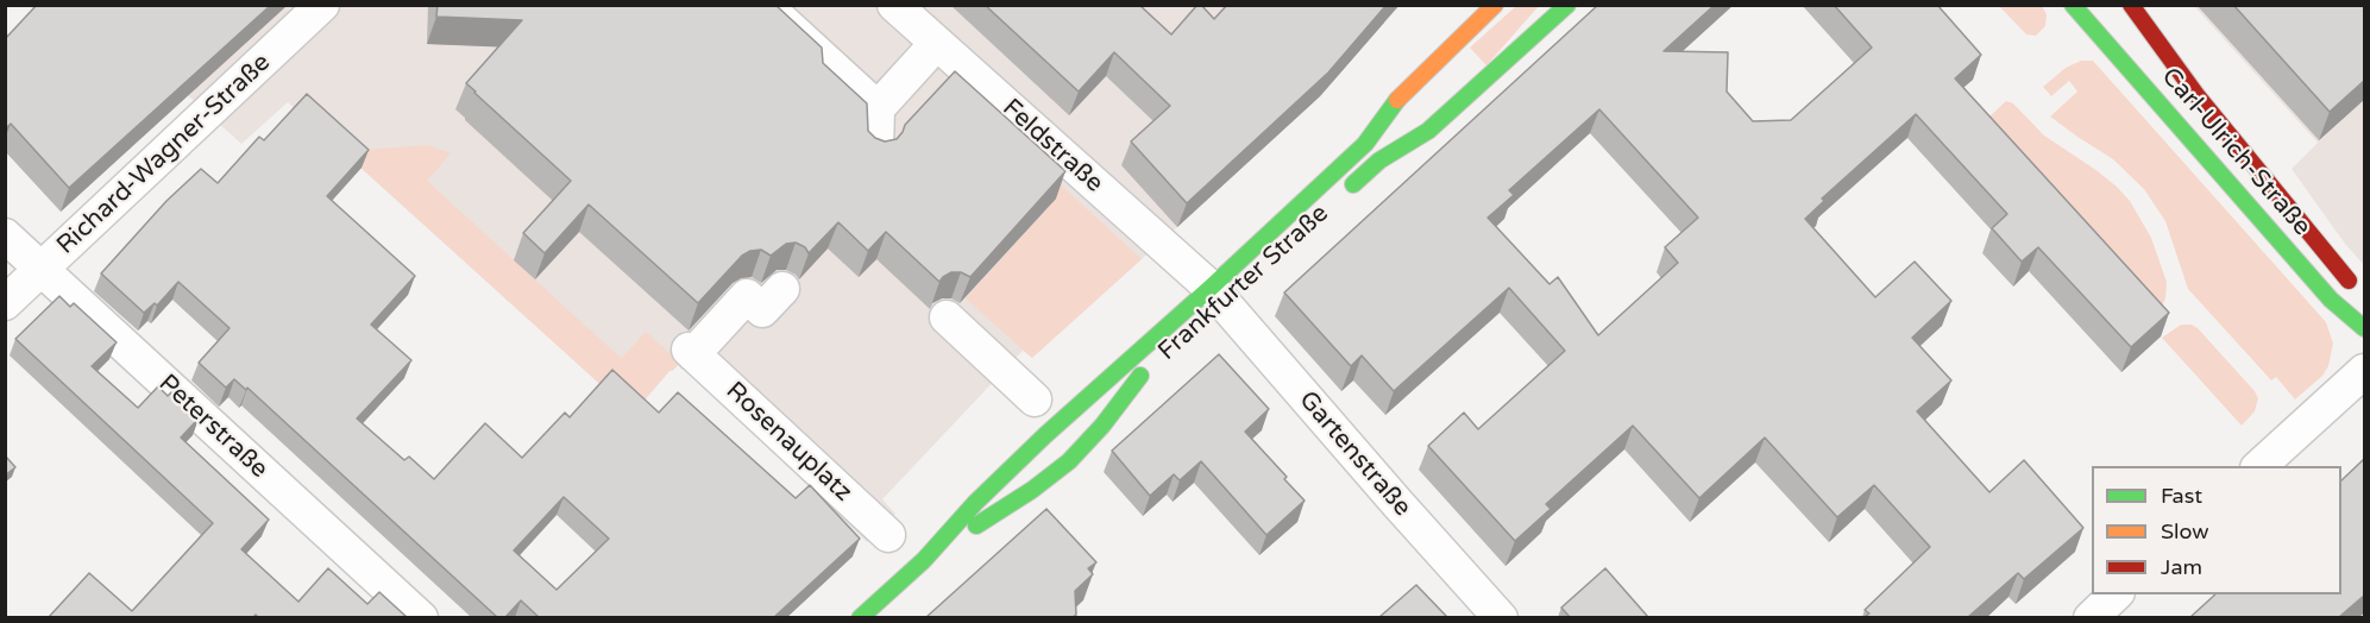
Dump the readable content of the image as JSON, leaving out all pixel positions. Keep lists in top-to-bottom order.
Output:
{
  "streets": {
    "main road": ["Carl-Ulrich-Straße", "Frankfurter Straße"],
    "street": [
      "Feldstraße",
      "Richard-Wagner-Straße",
      "Peterstraße",
      "Rosenauplatz",
      "Gartenstraße"
    ]
  },
  "crossings": [
    ["Feldstraße", "Frankfurter Straße"],
    ["Feldstraße", "Gartenstraße"],
    ["Richard-Wagner-Straße", "Peterstraße"],
    ["Frankfurter Straße", "Gartenstraße"]
  ],
  "legend": ["Fast", "Slow", "Jam"]
}
